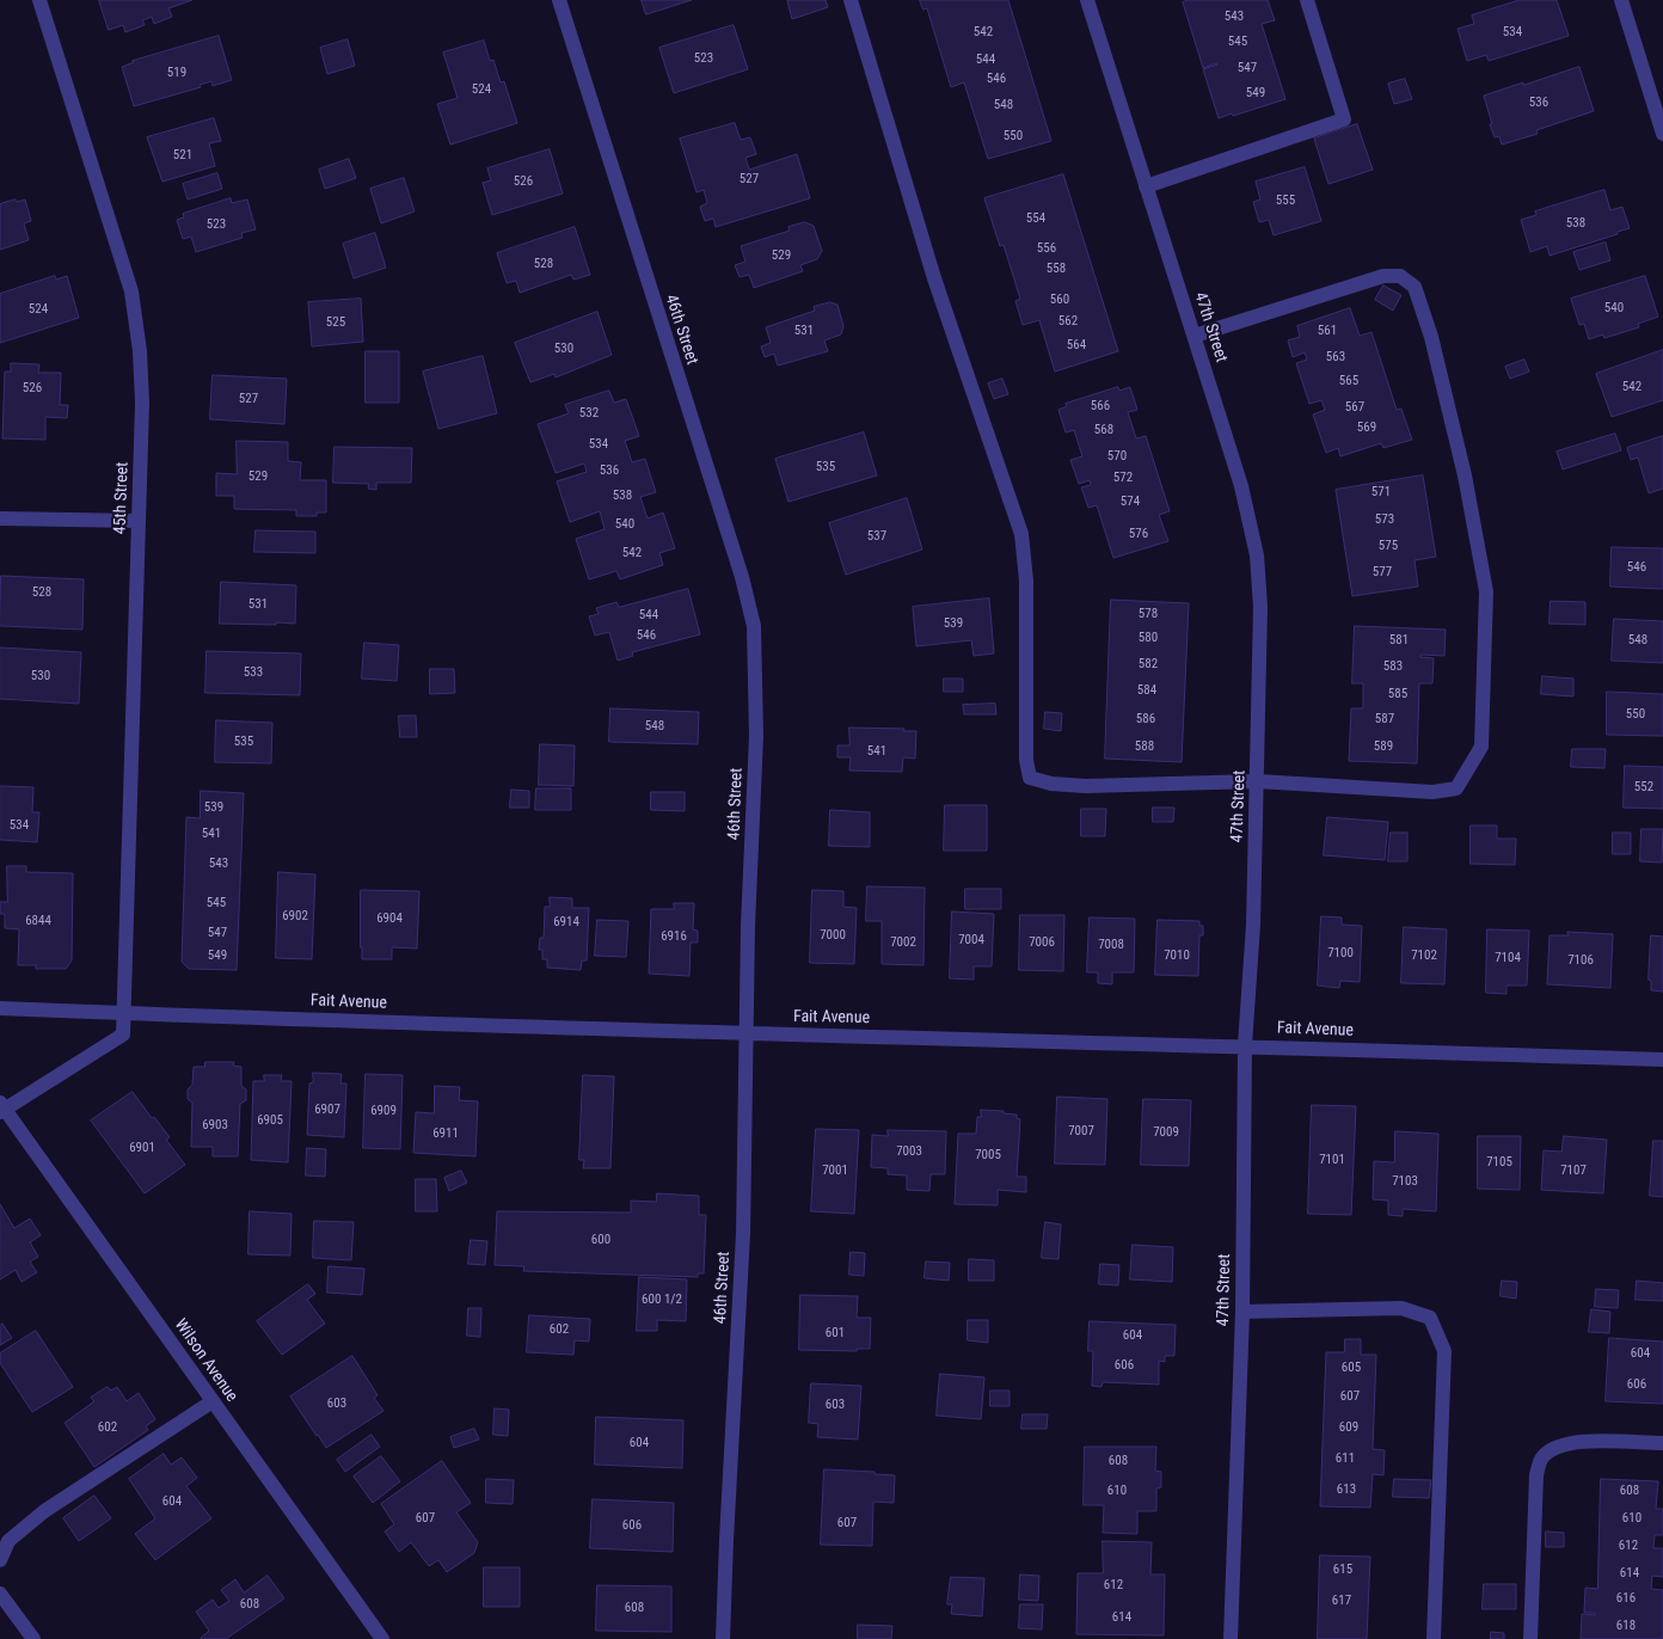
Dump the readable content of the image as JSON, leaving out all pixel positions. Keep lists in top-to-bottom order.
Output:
{
  "streets": {
    "street": [
      "47th Street",
      "46th Street",
      "45th Street",
      "Fait Avenue",
      "Wilson Avenue"
    ]
  },
  "crossings": [
    ["47th Street", "Fait Avenue"],
    ["46th Street", "Fait Avenue"],
    ["45th Street", "Fait Avenue"],
    ["45th Street", "Wilson Avenue"]
  ],
  "house_numbers": [
    "543",
    "542",
    "534",
    "545",
    "523",
    "544",
    "547",
    "519",
    "546",
    "524",
    "549",
    "536",
    "548",
    "550",
    "521",
    "527",
    "526",
    "555",
    "554",
    "538",
    "523",
    "556",
    "529",
    "528",
    "558",
    "560",
    "540",
    "524",
    "562",
    "525",
    "531",
    "561",
    "564",
    "530",
    "563",
    "565",
    "542",
    "526",
    "527",
    "566",
    "567",
    "532",
    "569",
    "568",
    "534",
    "570",
    "535",
    "536",
    "529",
    "572",
    "571",
    "538",
    "574",
    "573",
    "540",
    "576",
    "537",
    "575",
    "542",
    "546",
    "577",
    "528",
    "531",
    "578",
    "544",
    "539",
    "546",
    "580",
    "581",
    "548",
    "582",
    "583",
    "533",
    "530",
    "584",
    "585",
    "550",
    "586",
    "587",
    "548",
    "535",
    "588",
    "589",
    "541",
    "552",
    "539",
    "534",
    "541",
    "543",
    "545",
    "6902",
    "6904",
    "6844",
    "6914",
    "547",
    "7000",
    "6916",
    "7004",
    "7002",
    "7006",
    "7008",
    "7100",
    "549",
    "7010",
    "7102",
    "7104",
    "7106",
    "6907",
    "6909",
    "6905",
    "6903",
    "7007",
    "7009",
    "6911",
    "6901",
    "7003",
    "7005",
    "7101",
    "7105",
    "7001",
    "7107",
    "7103",
    "600",
    "600 1/2",
    "602",
    "601",
    "604",
    "604",
    "606",
    "605",
    "606",
    "607",
    "603",
    "603",
    "602",
    "609",
    "604",
    "611",
    "608",
    "613",
    "610",
    "608",
    "604",
    "607",
    "610",
    "607",
    "606",
    "612",
    "615",
    "614",
    "612",
    "616",
    "617",
    "608",
    "608",
    "614",
    "618"
  ]
}
